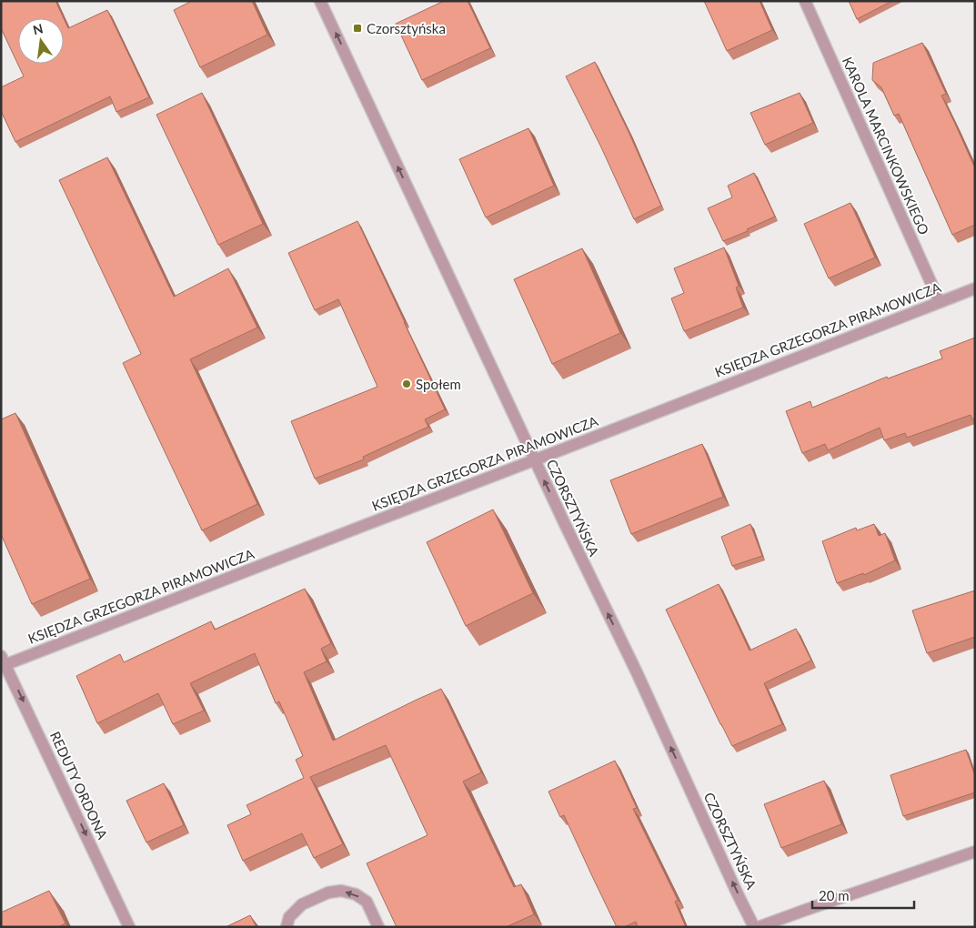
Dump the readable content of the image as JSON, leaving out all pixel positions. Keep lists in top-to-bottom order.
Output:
{
  "streets": {
    "street": [
      "KAROLA MARCINKOWSKIEGO",
      "KSIĘDZA GRZEGORZA PIRAMOWICZA",
      "CZORSZTYŃSKA",
      "REDUTY ORDONA"
    ]
  },
  "crossings": [
    ["KAROLA MARCINKOWSKIEGO", "KSIĘDZA GRZEGORZA PIRAMOWICZA"],
    ["KSIĘDZA GRZEGORZA PIRAMOWICZA", "CZORSZTYŃSKA"],
    ["KSIĘDZA GRZEGORZA PIRAMOWICZA", "REDUTY ORDONA"]
  ],
  "one_way": ["CZORSZTYŃSKA", "REDUTY ORDONA"],
  "places": {
    "transit": ["Czorsztyńska"],
    "other": ["Społem"]
  },
  "scale_bar": "20 m",
  "north": "top"
}
